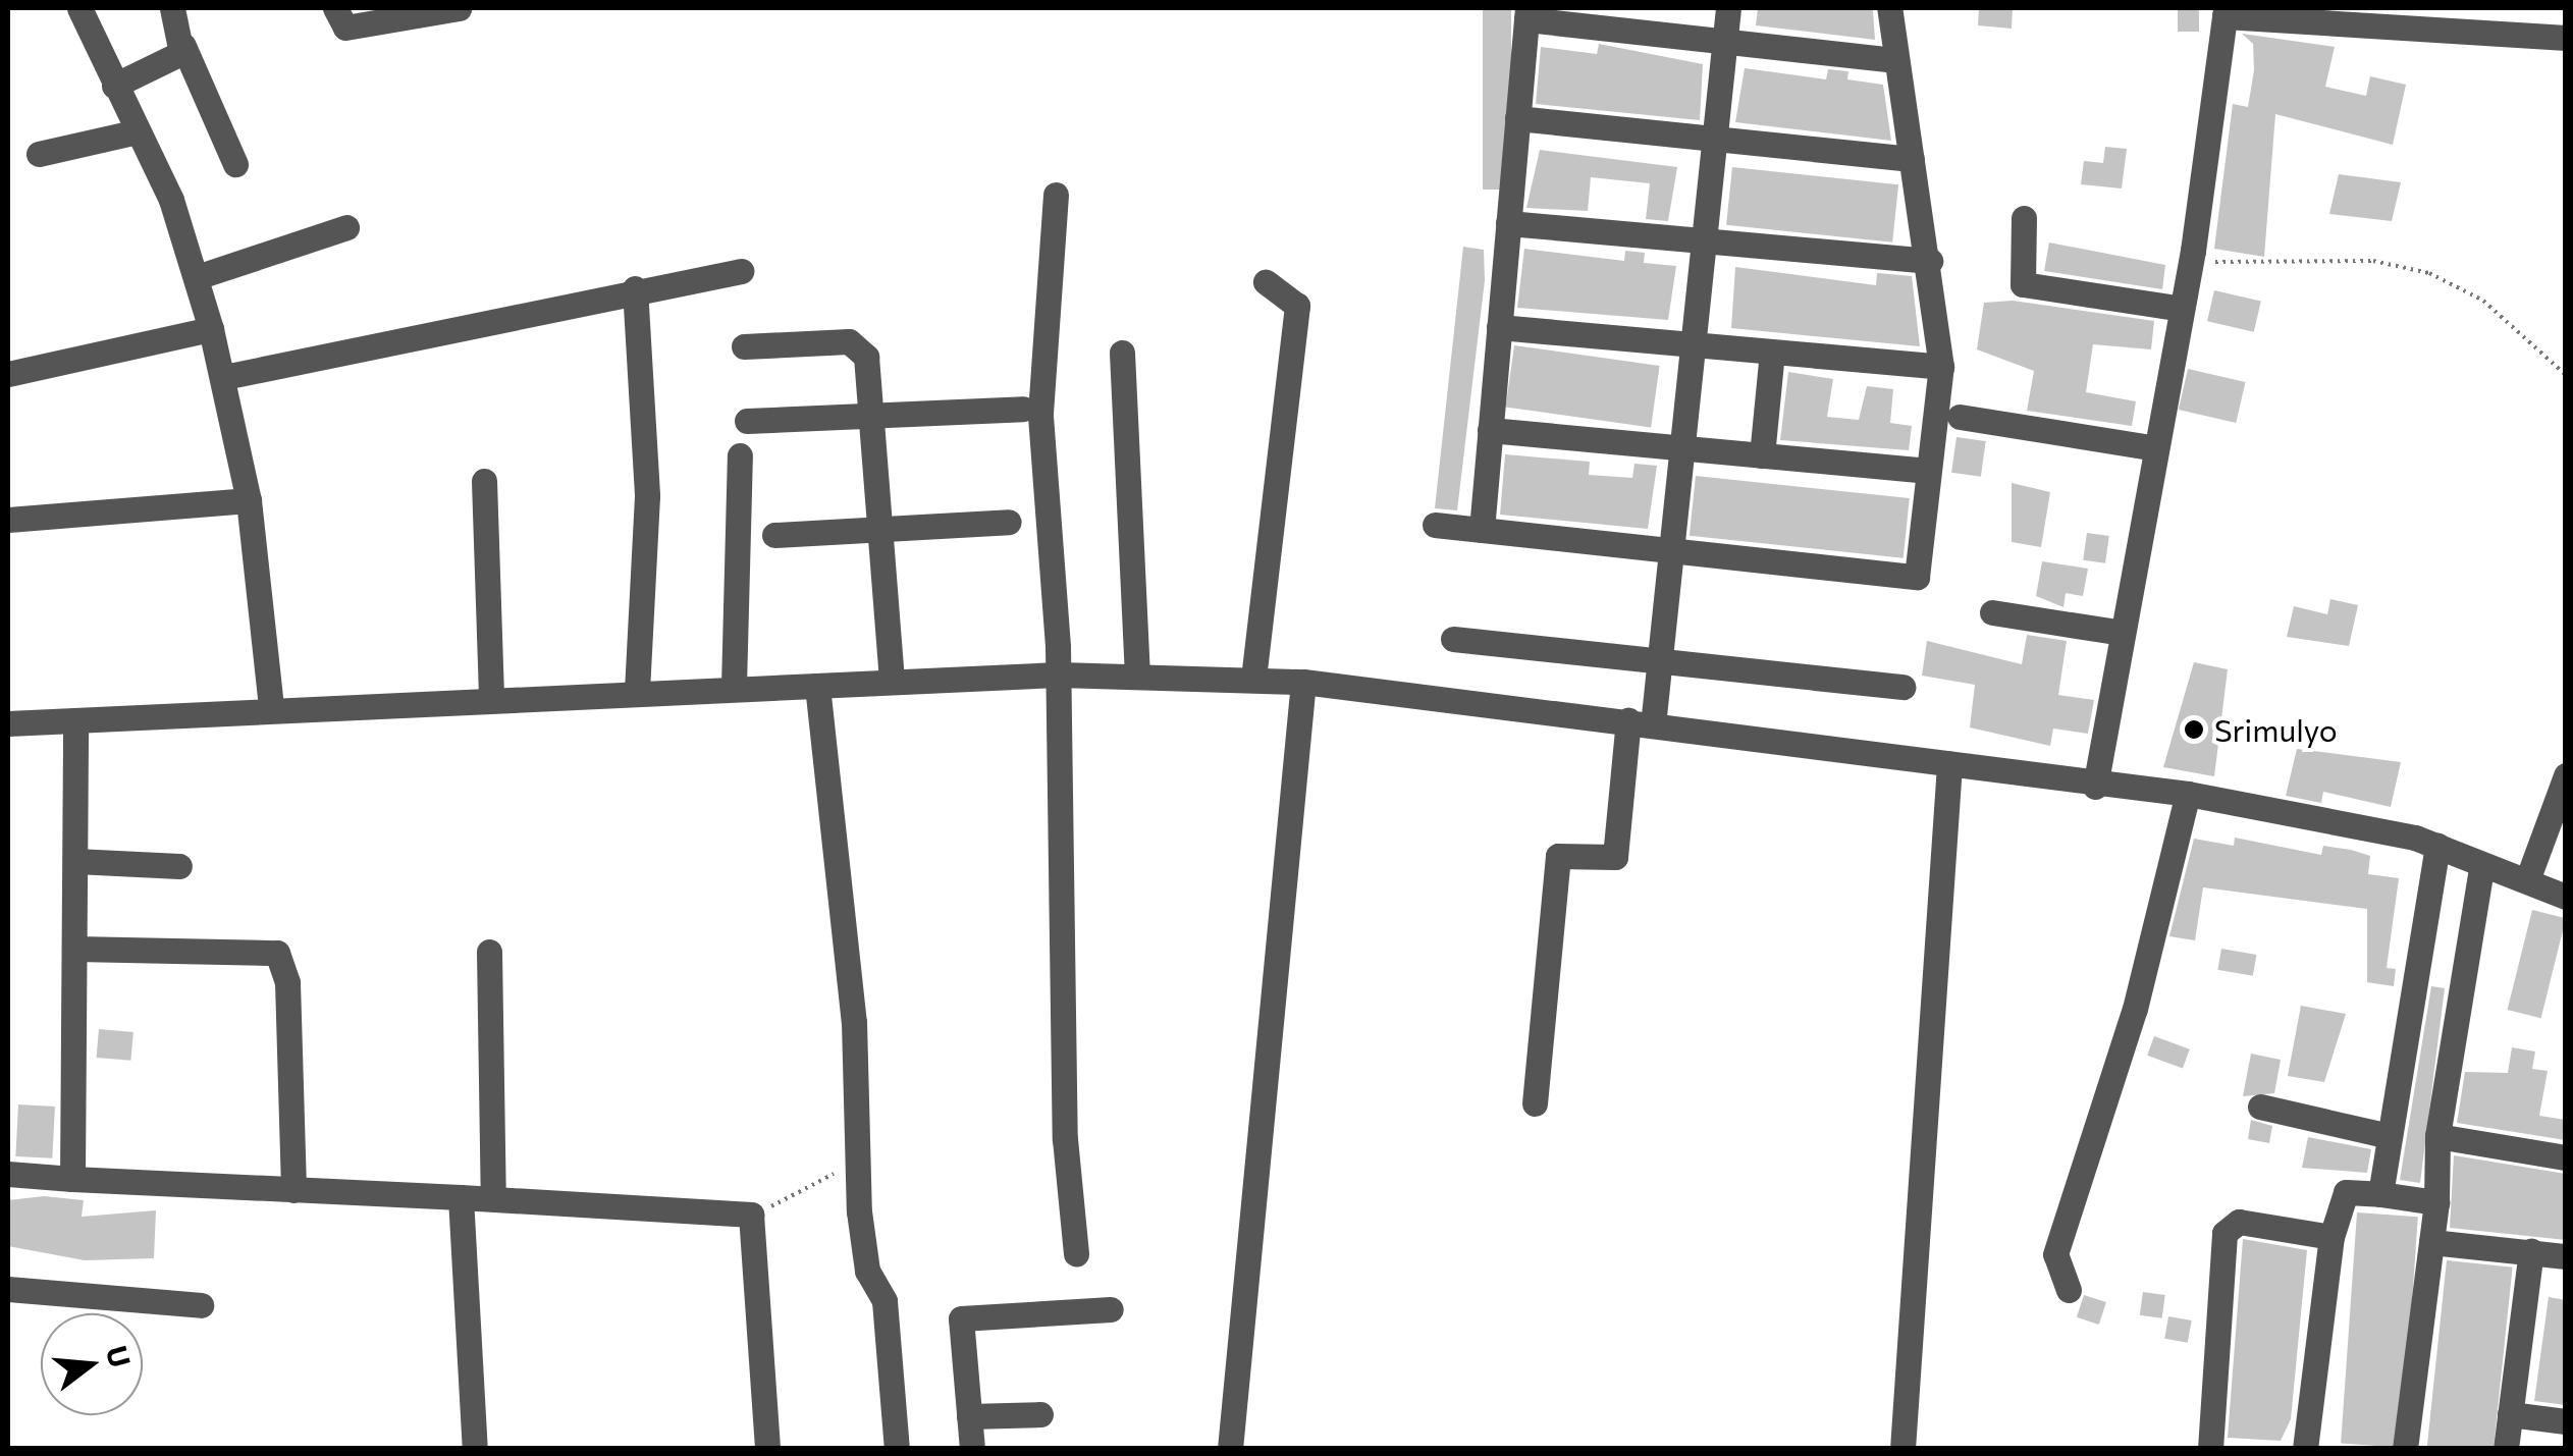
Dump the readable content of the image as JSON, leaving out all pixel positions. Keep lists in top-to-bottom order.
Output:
{
  "places": ["Srimulyo"],
  "north": "right"
}
